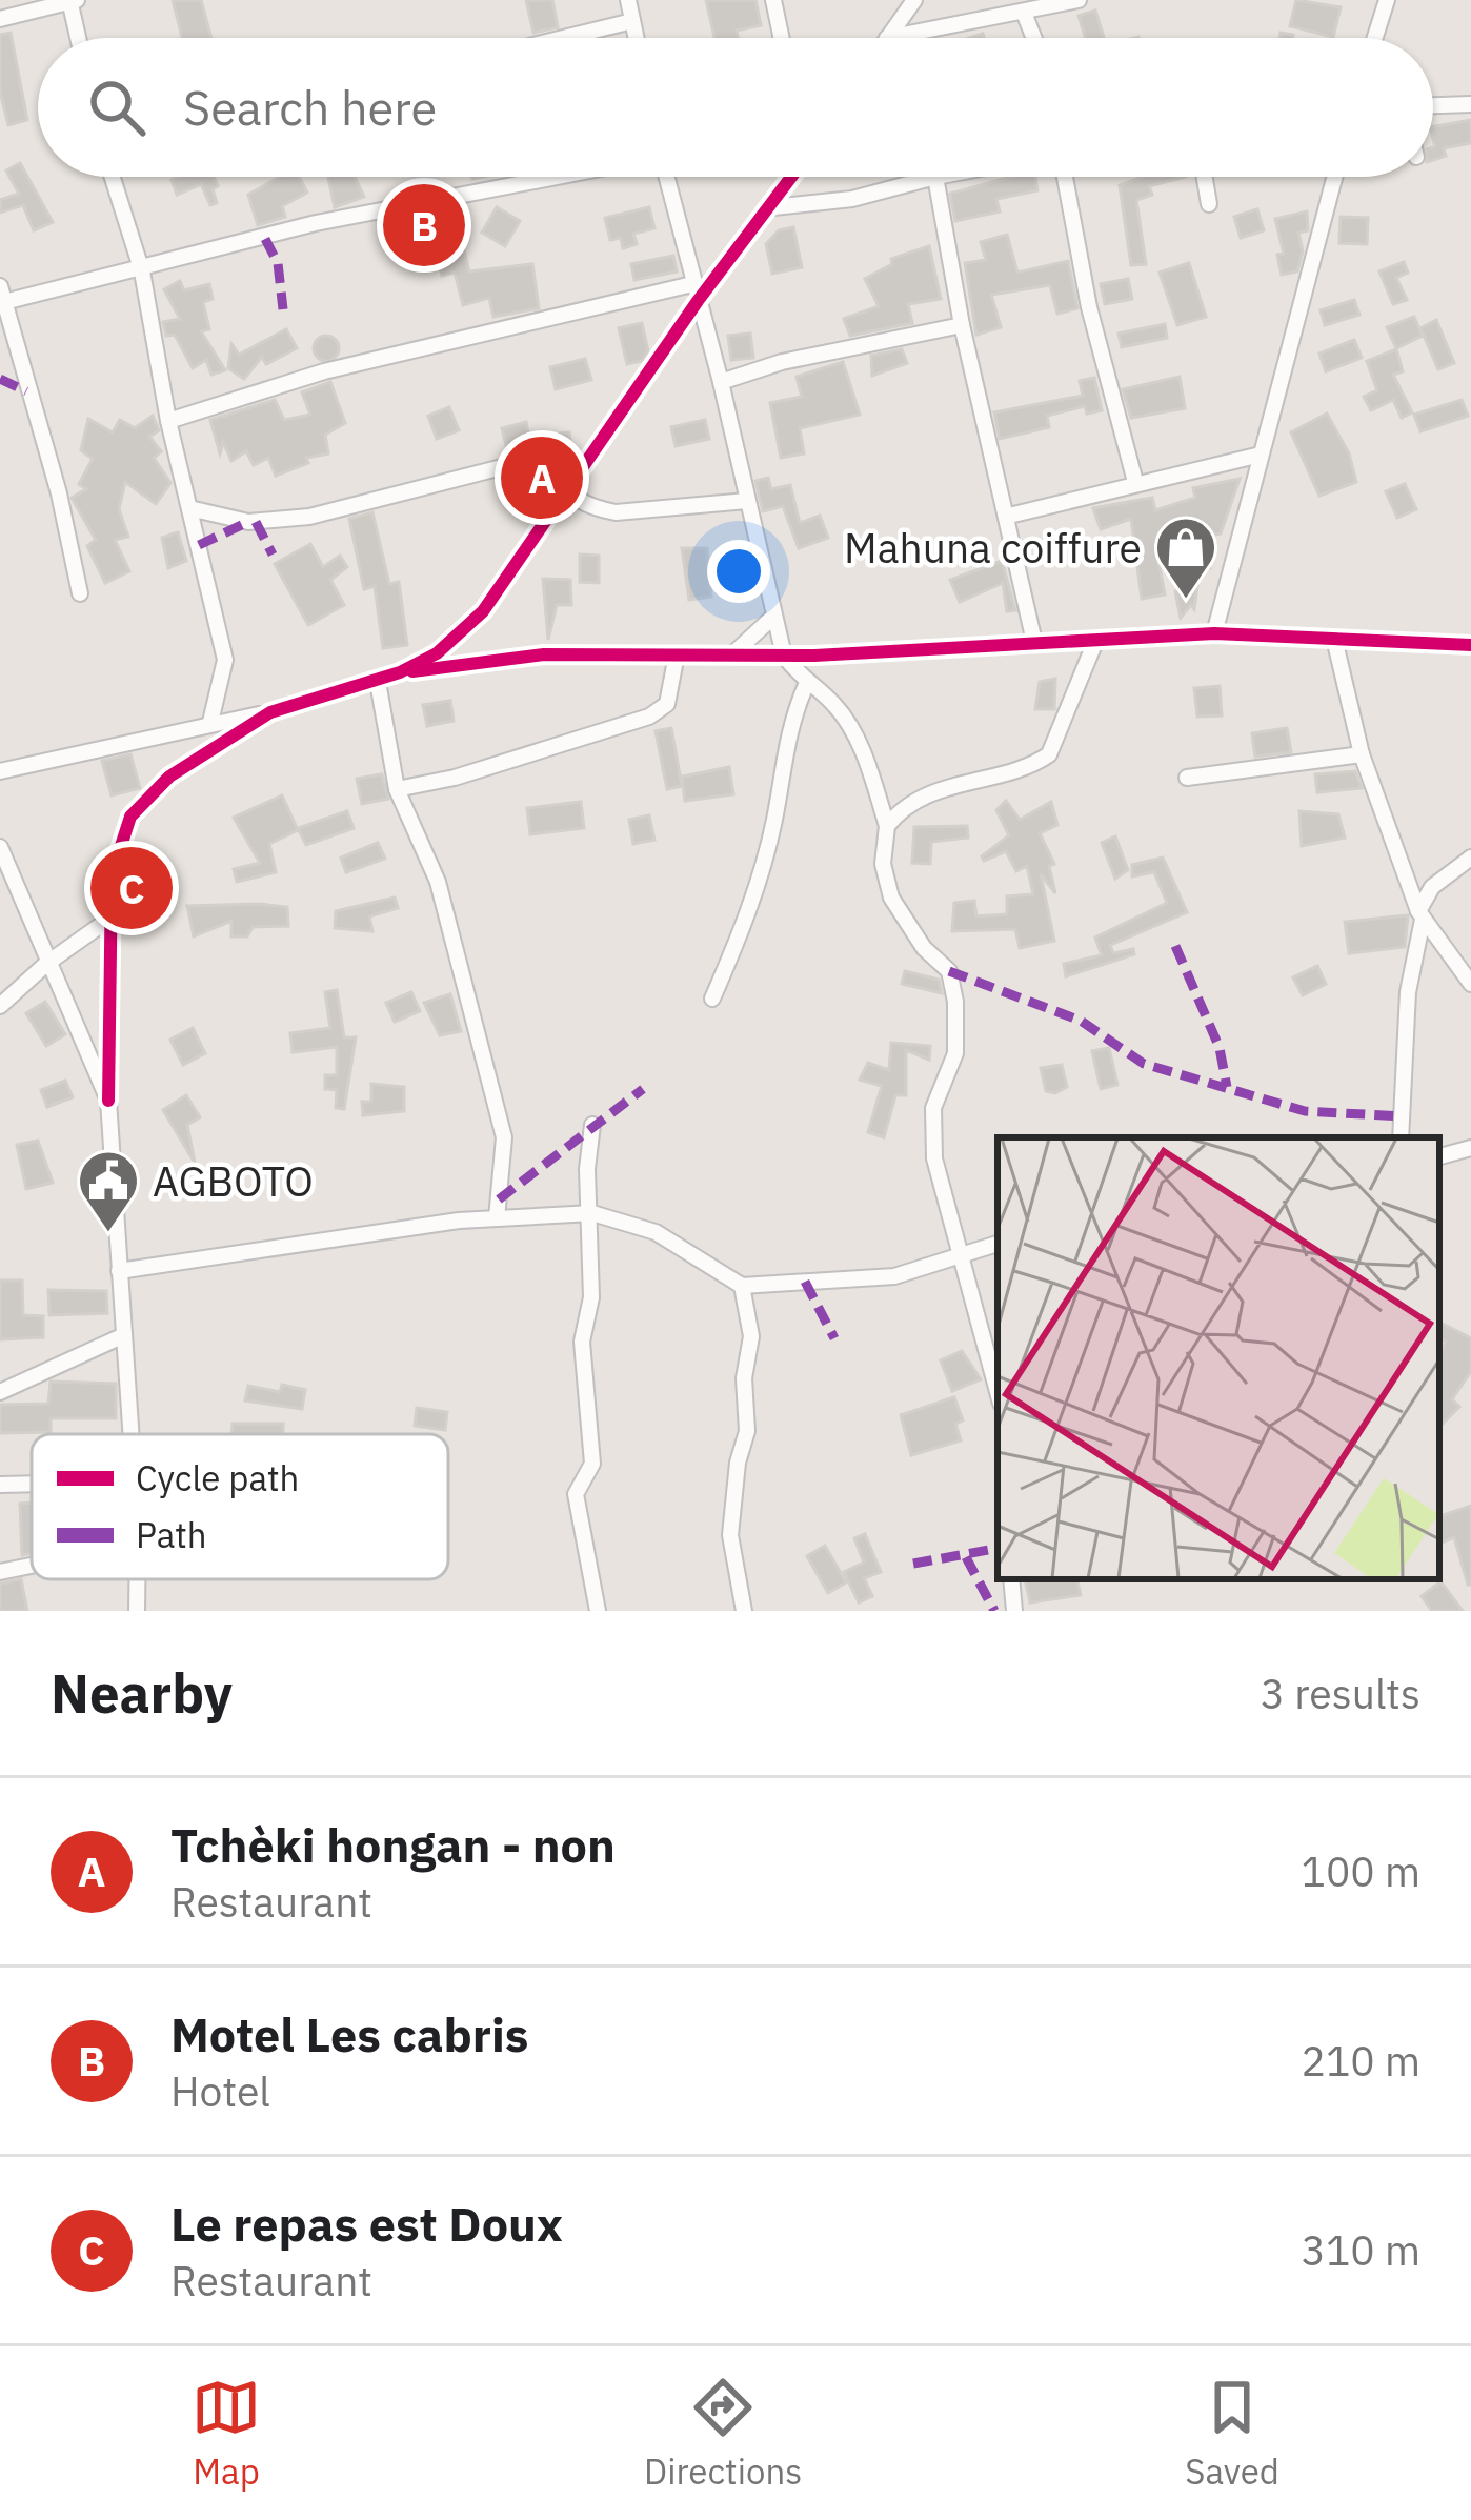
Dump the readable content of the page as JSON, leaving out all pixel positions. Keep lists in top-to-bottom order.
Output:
{
  "places": {
    "shop": ["Mahuna coiffure"],
    "public building": ["AGBOTO"]
  },
  "legend": ["Cycle path", "Path"],
  "page": {
    "search": "Search here",
    "pins": ["B", "A", "C"],
    "heading": ["Nearby", "3 results"],
    "list": [
      {
        "mark": "A",
        "name": "Tchèki hongan - non",
        "note": "Restaurant",
        "value": "100 m"
      },
      {
        "mark": "B",
        "name": "Motel Les cabris",
        "note": "Hotel",
        "value": "210 m"
      },
      {
        "mark": "C",
        "name": "Le repas est Doux",
        "note": "Restaurant",
        "value": "310 m"
      }
    ],
    "nav": ["Map", "Directions", "Saved"]
  }
}
